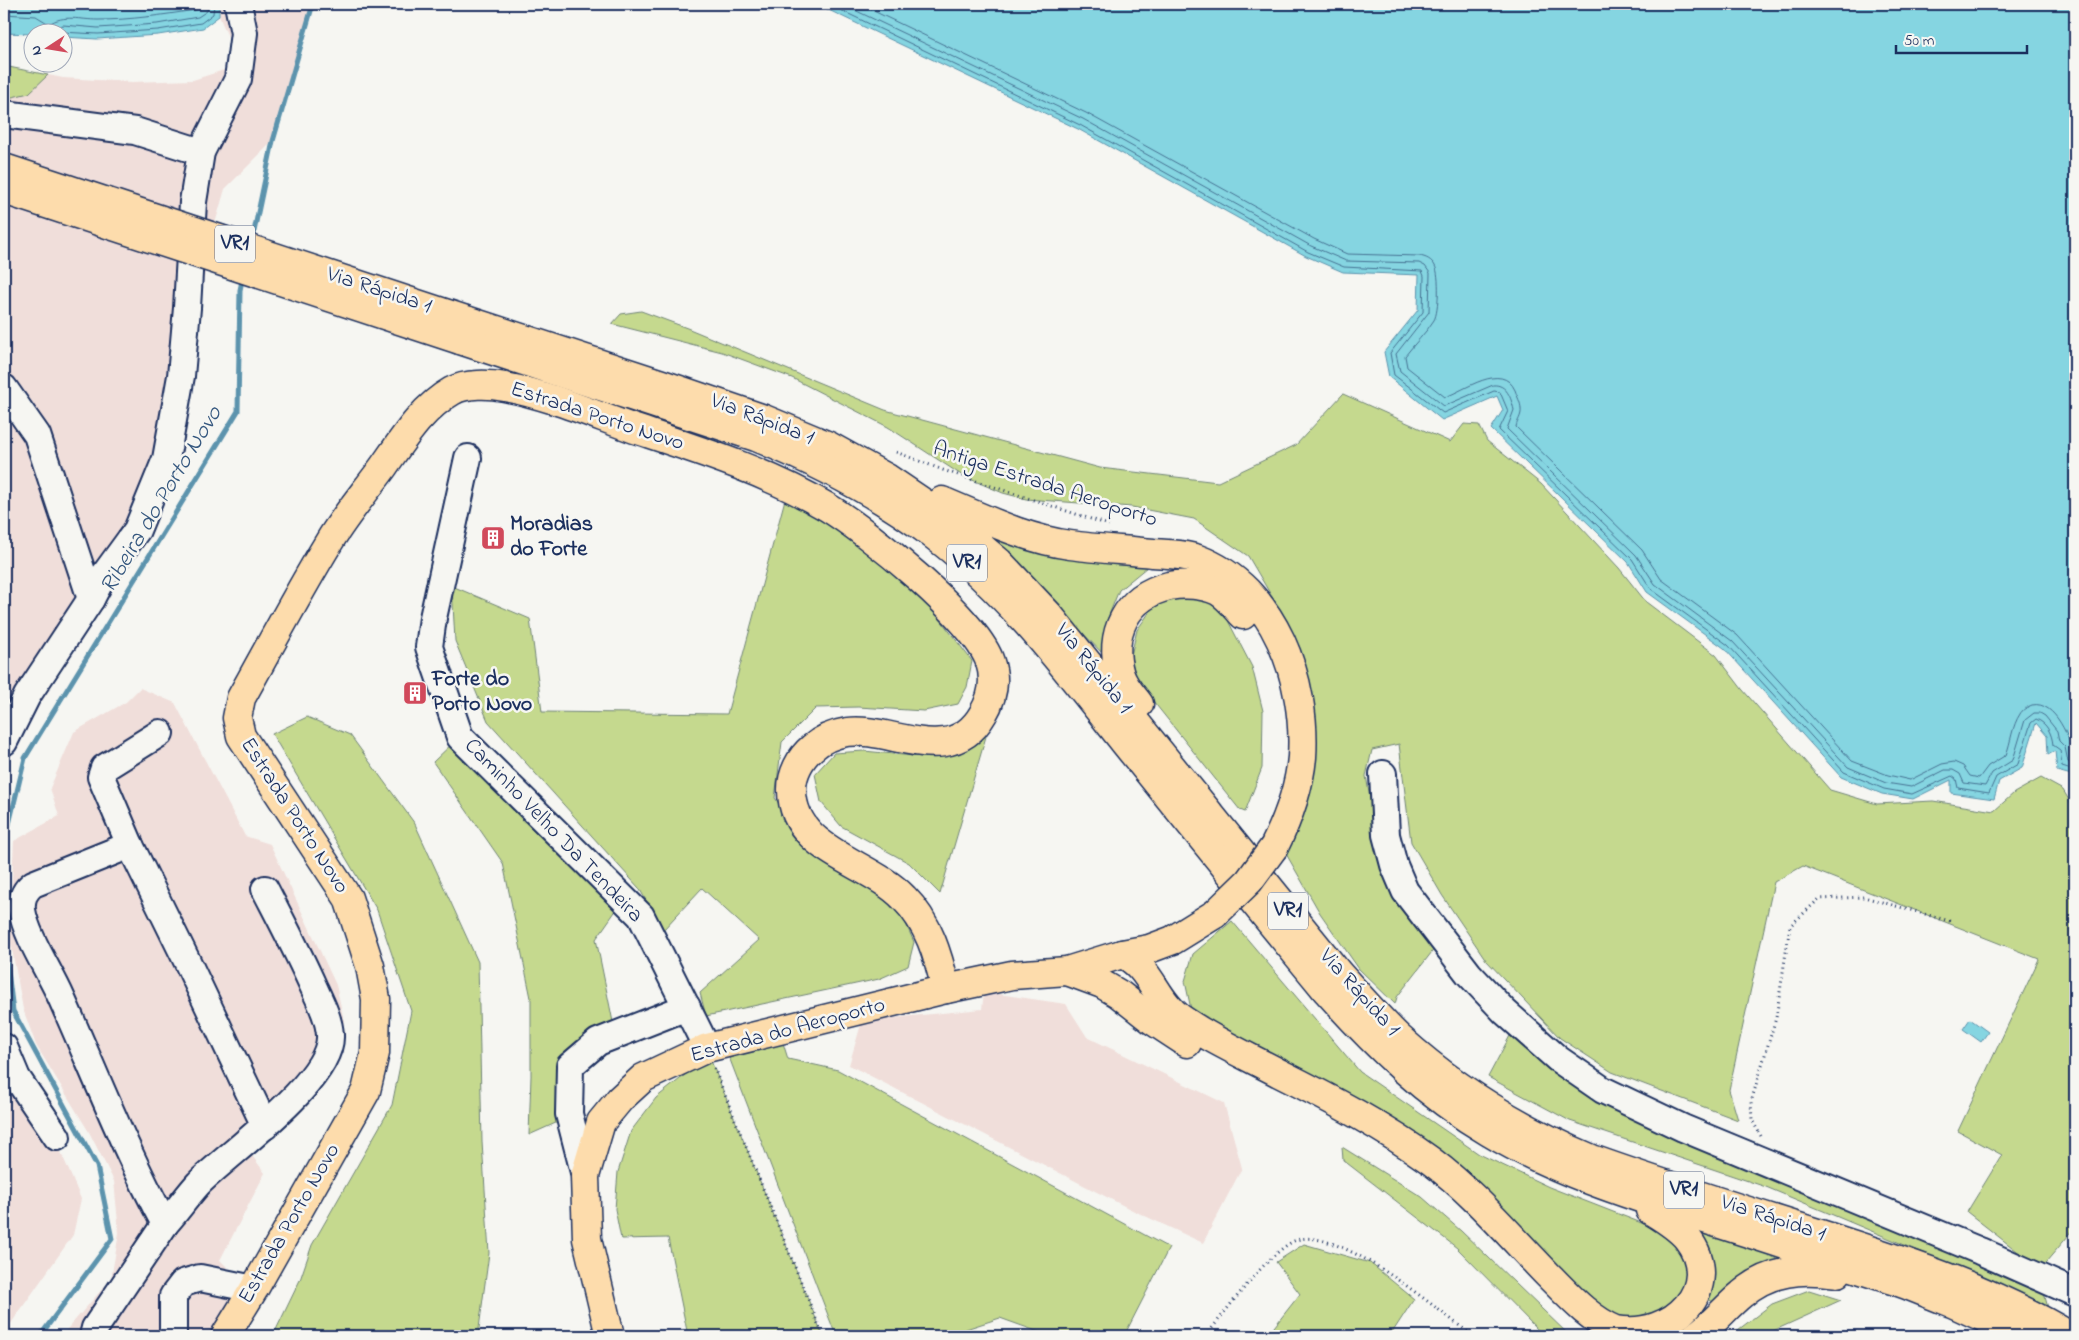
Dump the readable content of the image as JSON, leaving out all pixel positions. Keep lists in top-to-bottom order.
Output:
{
  "streets": {
    "main road": [
      "VR1",
      "Via Rápida 1",
      "Estrada Porto Novo",
      "Estrada do Aeroporto"
    ],
    "street": ["Caminho Velho Da Tendeira"],
    "path": ["Antiga Estrada Aeroporto"]
  },
  "crossings": [
    ["Estrada Porto Novo", "Estrada do Aeroporto"],
    ["Caminho Velho Da Tendeira", "Estrada do Aeroporto"]
  ],
  "water": ["Ribeira do Porto Novo"],
  "places": {
    "building": ["Moradias do Forte", "Forte do Porto Novo"]
  },
  "scale_bar": "50 m",
  "north": "left"
}
